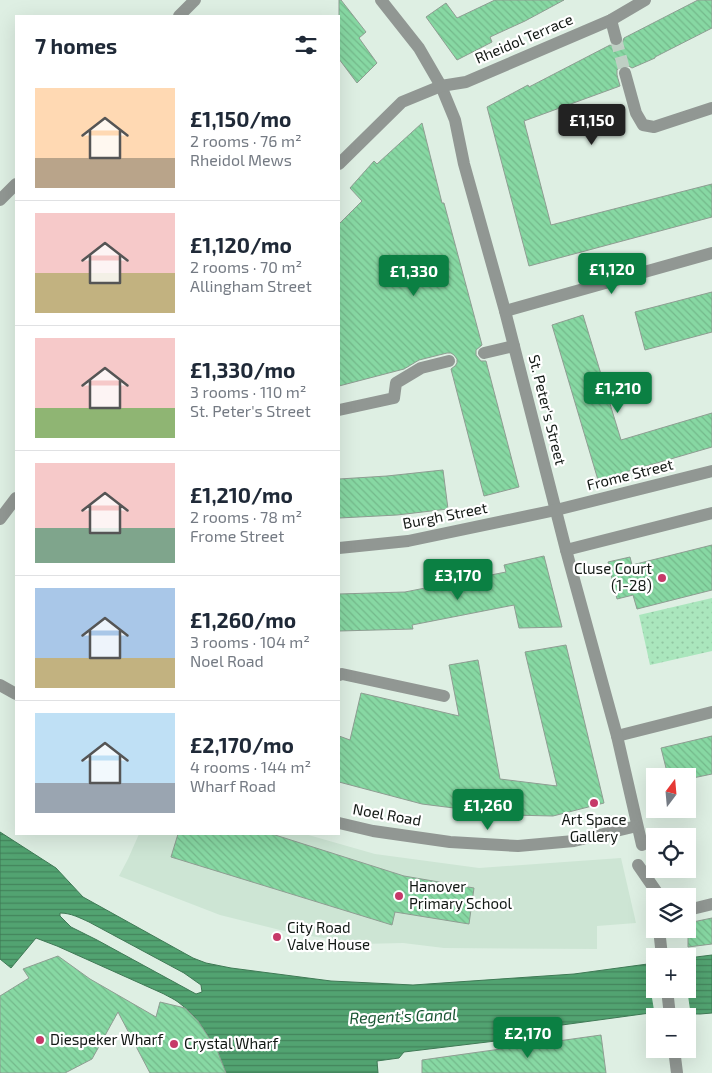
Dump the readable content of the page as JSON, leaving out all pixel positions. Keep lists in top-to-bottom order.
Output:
{
  "streets": {
    "street": [
      "Rheidol Terrace",
      "St. Peter's Street",
      "Frome Street",
      "Burgh Street",
      "Noel Road"
    ]
  },
  "crossings": [
    ["Rheidol Terrace", "St. Peter's Street"],
    ["St. Peter's Street", "Frome Street"],
    ["St. Peter's Street", "Burgh Street"],
    ["St. Peter's Street", "Noel Road"],
    ["Frome Street", "Burgh Street"]
  ],
  "water": ["Regent's Canal"],
  "places": [
    "Cluse Court (1-28)",
    "Art Space Gallery",
    "Hanover Primary School",
    "City Road Valve House",
    "Diespeker Wharf",
    "Crystal Wharf"
  ],
  "north": "top",
  "page": {
    "heading": "7 homes",
    "list": [
      {
        "name": "£1,150/mo",
        "note": "2 rooms · 76 m² · Rheidol Mews"
      },
      {
        "name": "£1,120/mo",
        "note": "2 rooms · 70 m² · Allingham Street"
      },
      {
        "name": "£1,330/mo",
        "note": "3 rooms · 110 m² · St. Peter's Street"
      },
      {
        "name": "£1,210/mo",
        "note": "2 rooms · 78 m² · Frome Street"
      },
      {
        "name": "£1,260/mo",
        "note": "3 rooms · 104 m² · Noel Road"
      },
      {
        "name": "£2,170/mo",
        "note": "4 rooms · 144 m² · Wharf Road"
      }
    ],
    "price": [
      "£1,150",
      "£1,120",
      "£1,330",
      "£1,210",
      "£3,170",
      "£1,260",
      "£2,170"
    ],
    "map_buttons": ["+", "−"]
  }
}
